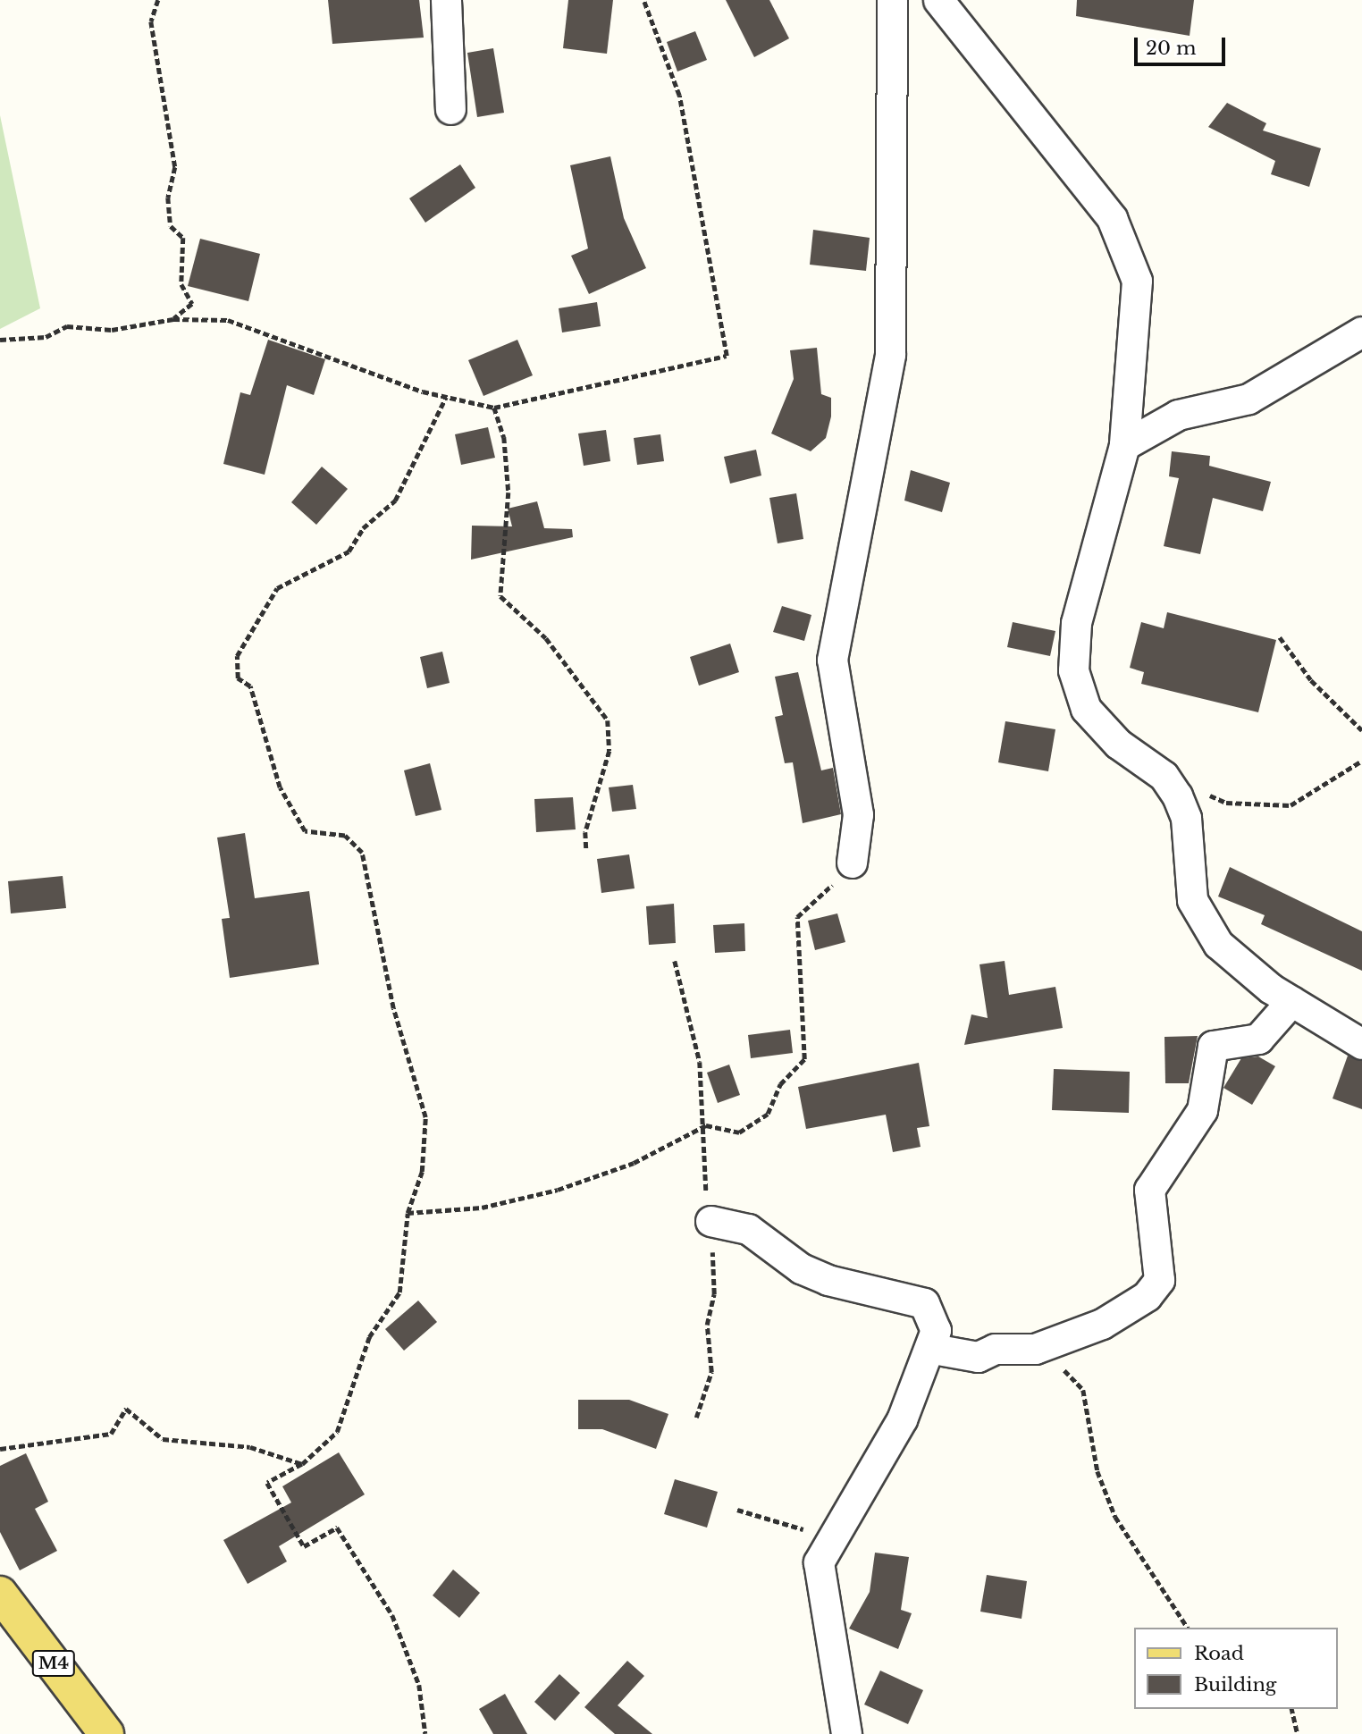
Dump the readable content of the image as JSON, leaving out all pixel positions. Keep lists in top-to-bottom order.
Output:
{
  "streets": {
    "main road": ["M4"]
  },
  "legend": ["Road", "Building"],
  "scale_bar": "20 m"
}
